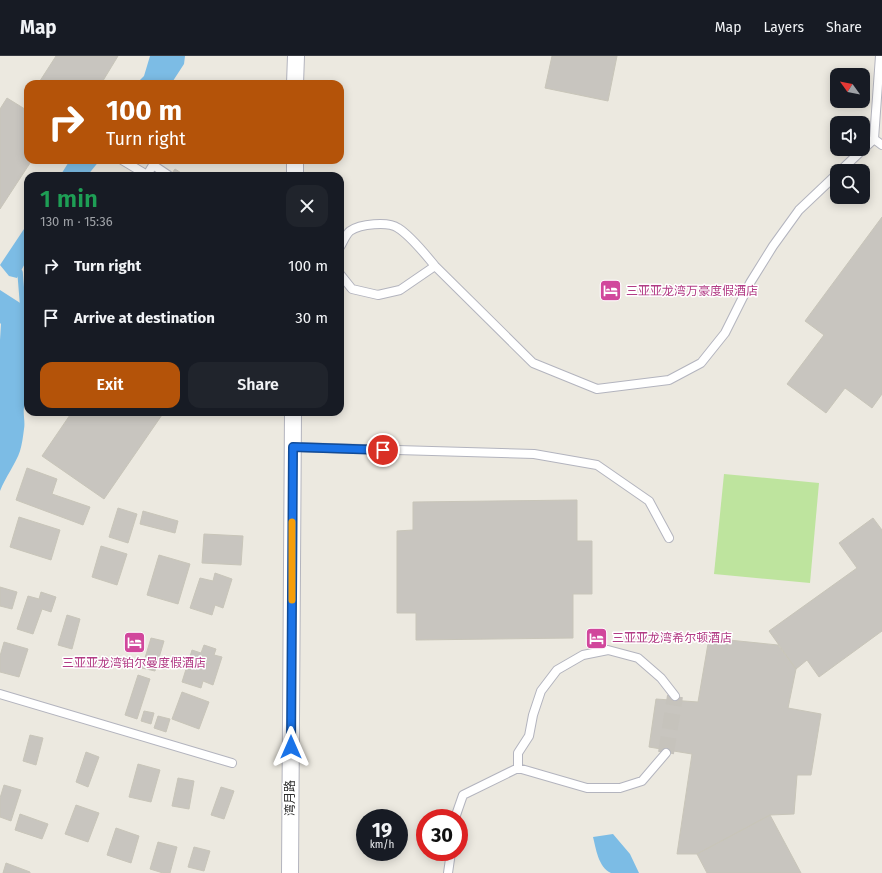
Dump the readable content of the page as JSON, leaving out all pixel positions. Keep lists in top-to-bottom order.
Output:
{
  "streets": {
    "street": ["湾月路"]
  },
  "places": {
    "hotel": ["三亚亚龙湾万豪度假酒店", "三亚亚龙湾希尔顿酒店", "三亚亚龙湾铂尔曼度假酒店"]
  },
  "north": "top left",
  "page": {
    "header": "Map",
    "nav": ["Map", "Layers", "Share"],
    "turn": ["100 m", "Turn right"],
    "heading": ["1 min", "130 m · 15:36"],
    "list": [
      {
        "name": "Turn right",
        "value": "100 m"
      },
      {
        "name": "Arrive at destination",
        "value": "30 m"
      }
    ],
    "buttons": ["Exit", "Share"],
    "speed": "19 km/h",
    "limit": "30"
  }
}
